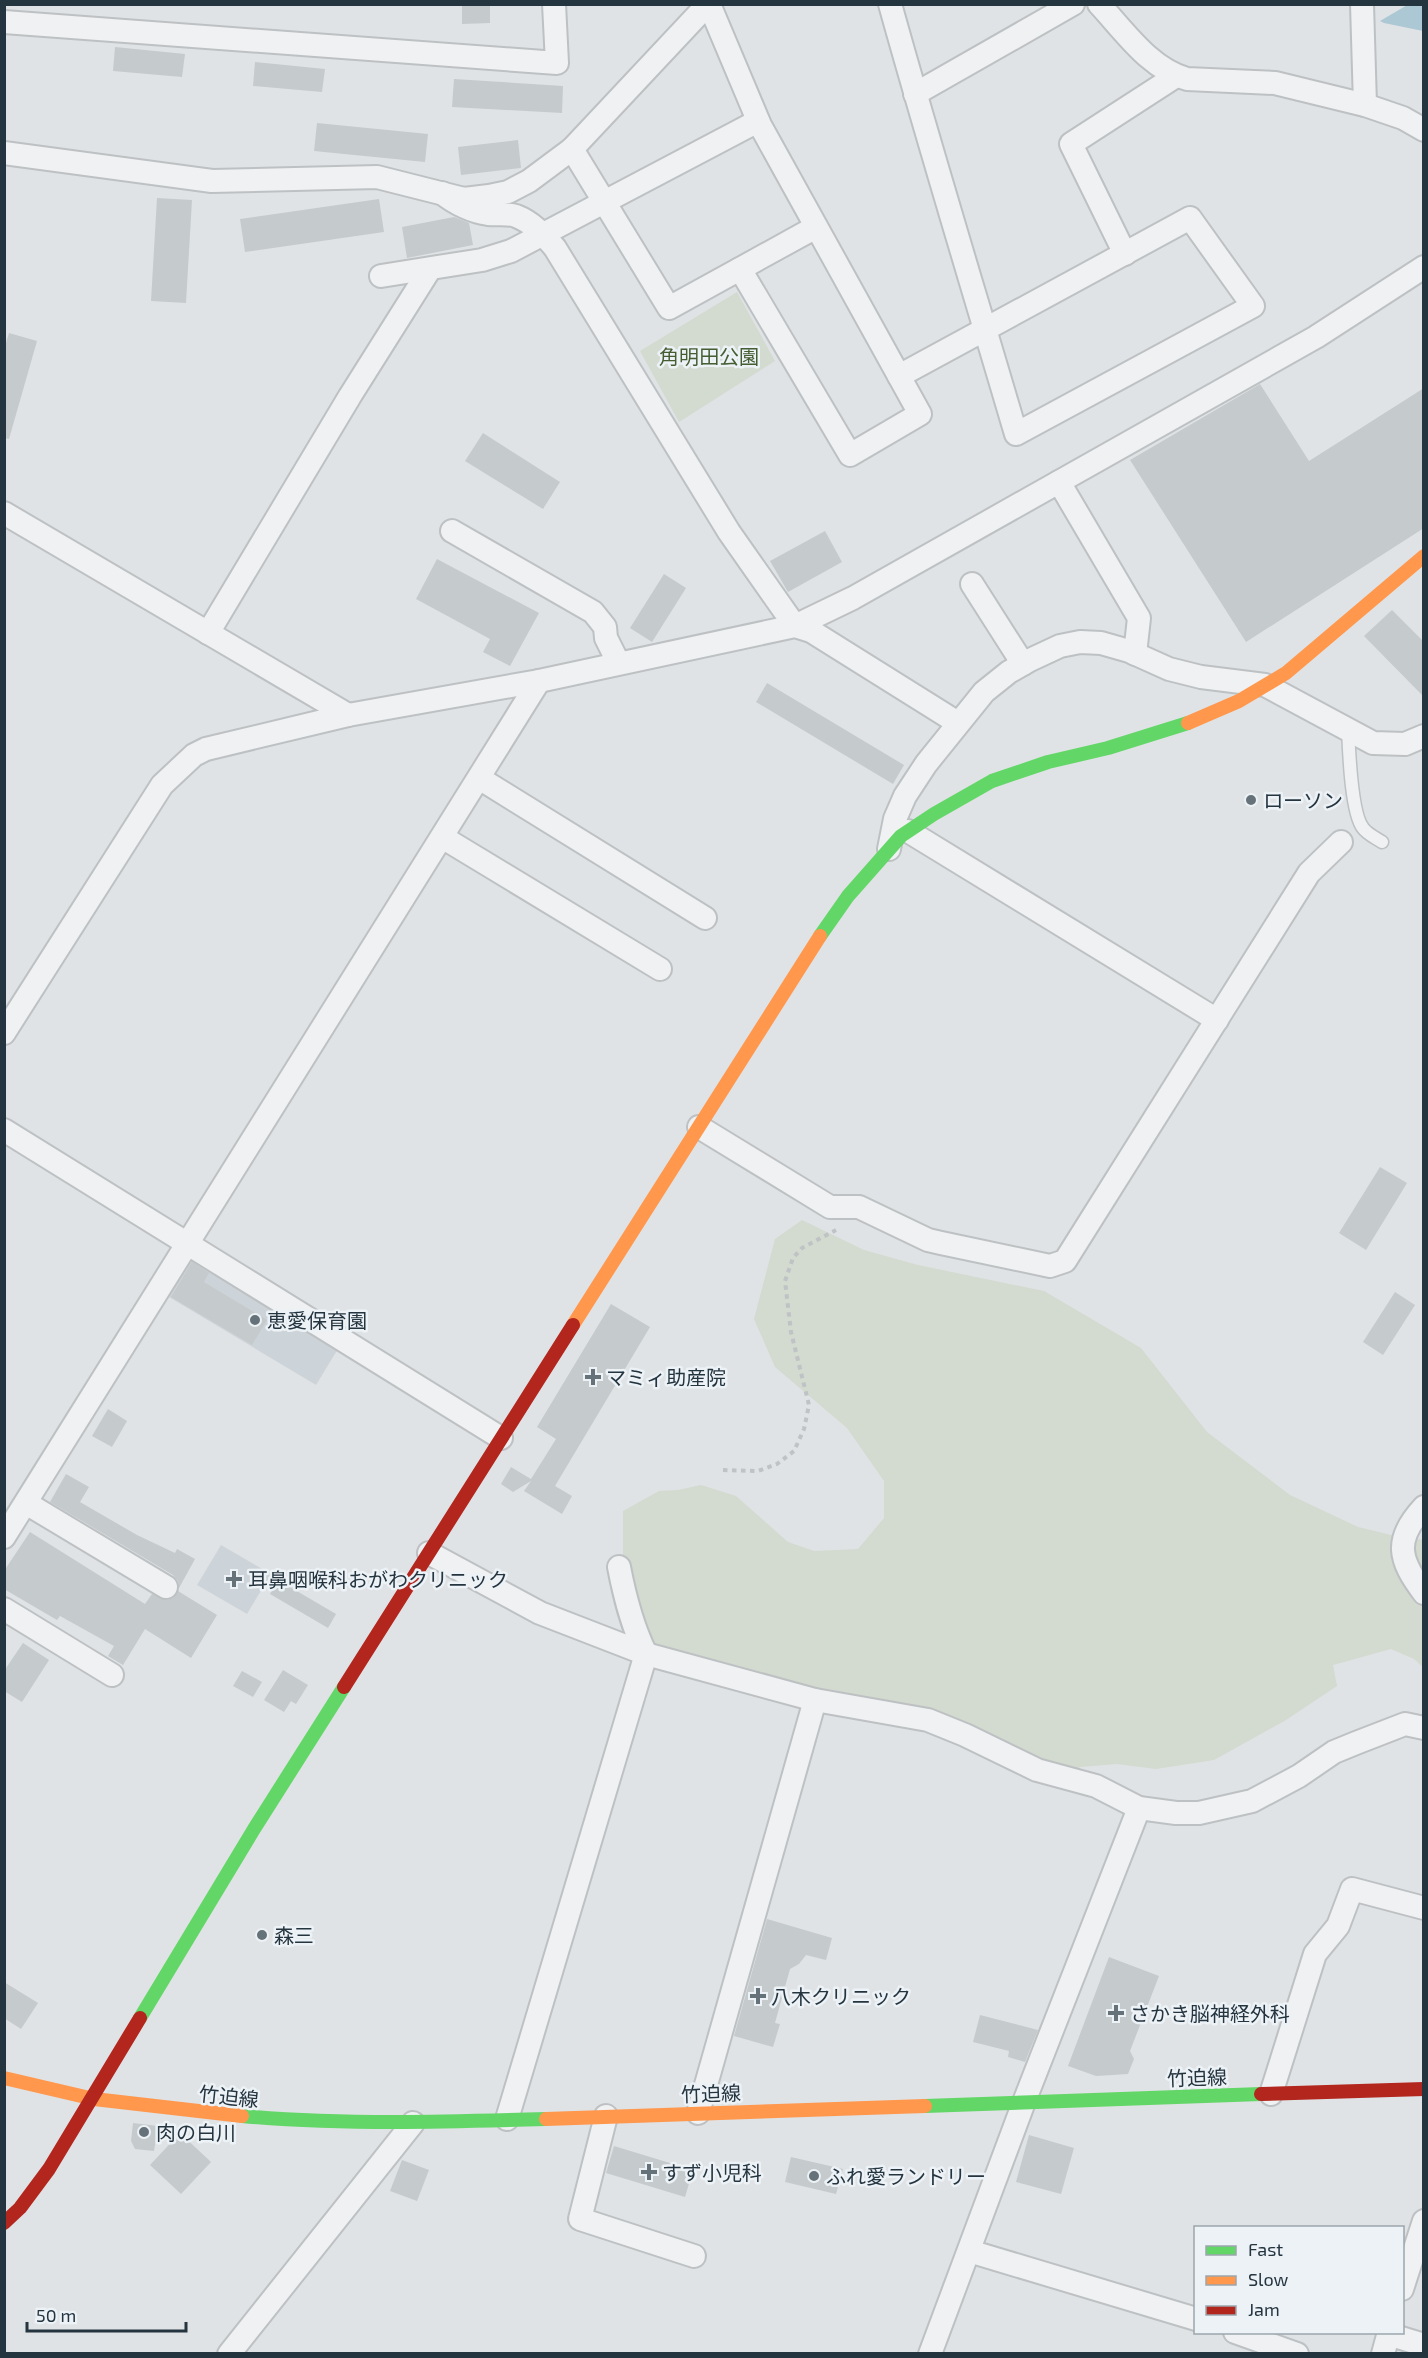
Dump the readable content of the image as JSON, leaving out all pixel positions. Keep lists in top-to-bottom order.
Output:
{
  "streets": {
    "street": ["竹迫線"]
  },
  "parks": ["角明田公園"],
  "places": {
    "other": [
      "ローソン",
      "恵愛保育園",
      "森三",
      "肉の白川",
      "ふれ愛ランドリー"
    ],
    "health": [
      "マミィ助産院",
      "耳鼻咽喉科おがわクリニック",
      "八木クリニック",
      "さかき脳神経外科",
      "すず小児科"
    ]
  },
  "legend": ["Fast", "Slow", "Jam"],
  "scale_bar": "50 m"
}
